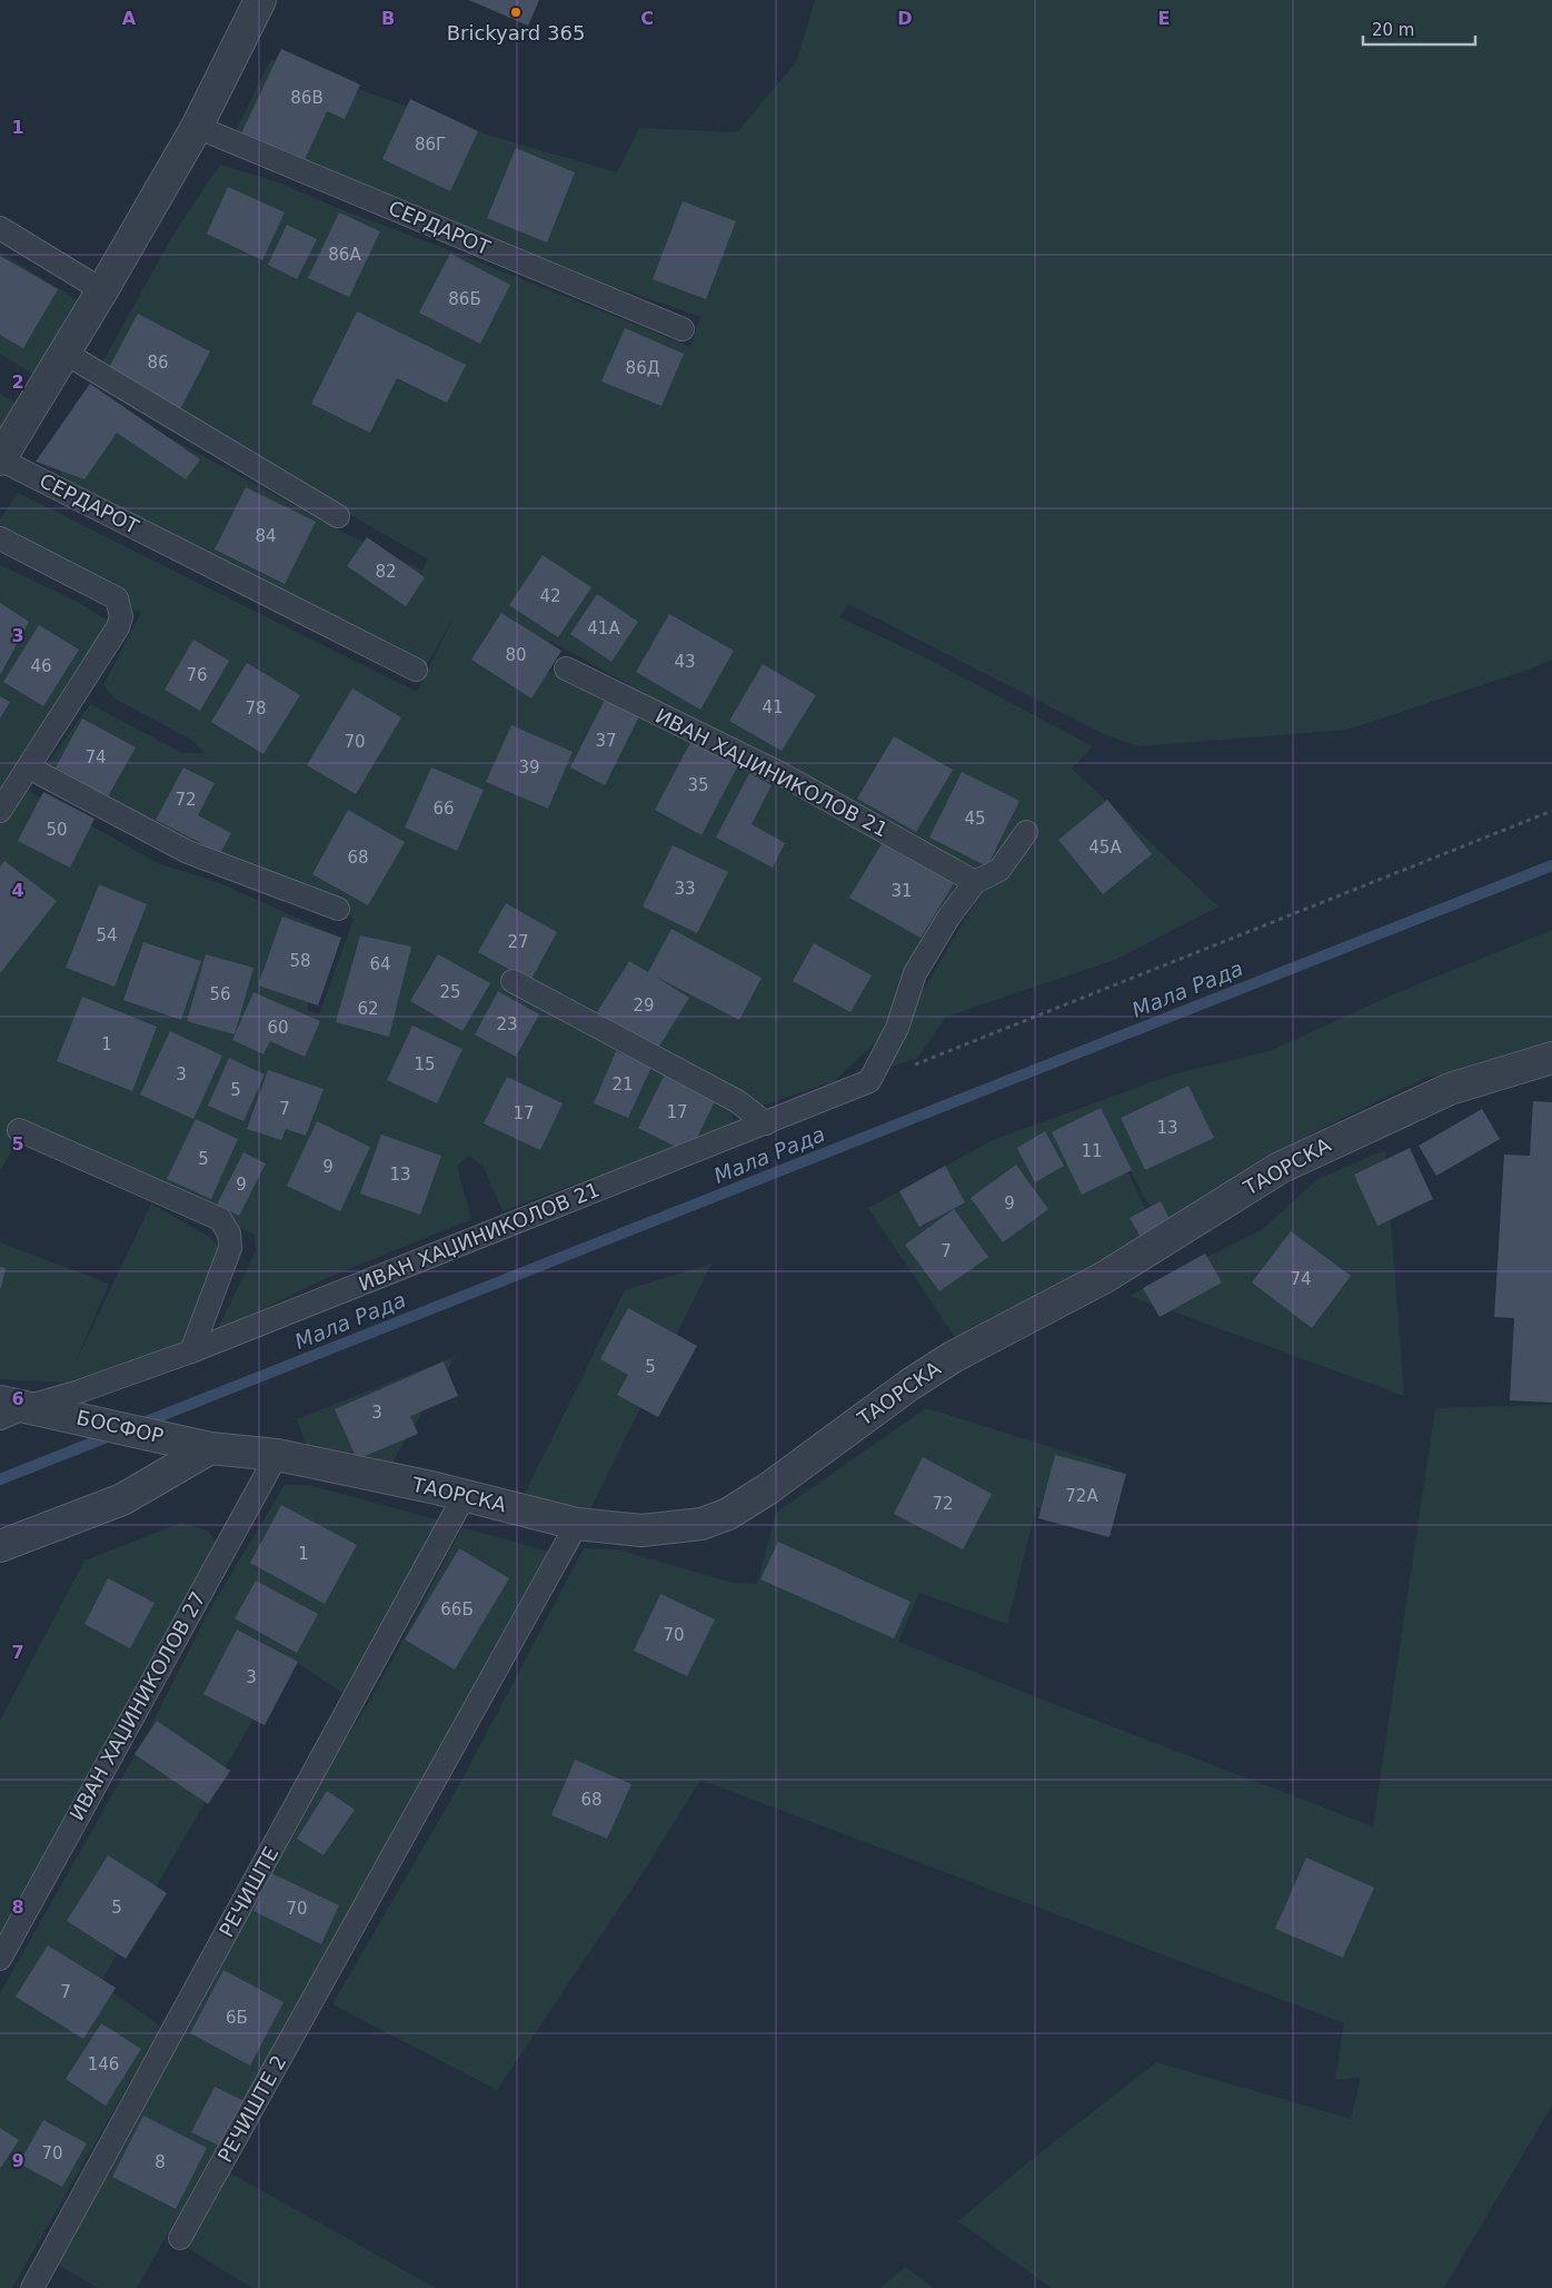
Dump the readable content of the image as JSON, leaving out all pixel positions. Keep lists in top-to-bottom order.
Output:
{
  "streets": {
    "street": ["СЕРДАРОТ", "ТАОРСКА", "БОСФОР"],
    "lane": [
      "ИВАН ХАЏИНИКОЛОВ 21",
      "ИВАН ХАЏИНИКОЛОВ 27",
      "РЕЧИШТЕ",
      "РЕЧИШТЕ 2"
    ]
  },
  "crossings": [
    ["ИВАН ХАЏИНИКОЛОВ 21", "БОСФОР"],
    ["ТАОРСКА", "БОСФОР"],
    ["ТАОРСКА", "ИВАН ХАЏИНИКОЛОВ 27"],
    ["ТАОРСКА", "РЕЧИШТЕ"],
    ["ТАОРСКА", "РЕЧИШТЕ 2"]
  ],
  "water": ["Мала Рада"],
  "places": ["Brickyard 365"],
  "house_numbers": [
    "86В",
    "86Г",
    "86А",
    "86Б",
    "86",
    "86Д",
    "84",
    "82",
    "42",
    "41А",
    "80",
    "43",
    "46",
    "76",
    "41",
    "78",
    "37",
    "70",
    "74",
    "39",
    "35",
    "72",
    "66",
    "45",
    "50",
    "45А",
    "68",
    "33",
    "31",
    "54",
    "27",
    "58",
    "64",
    "25",
    "56",
    "29",
    "62",
    "23",
    "60",
    "1",
    "15",
    "3",
    "21",
    "5",
    "7",
    "17",
    "17",
    "13",
    "11",
    "5",
    "9",
    "13",
    "9",
    "9",
    "7",
    "74",
    "5",
    "3",
    "72А",
    "72",
    "1",
    "66Б",
    "70",
    "3",
    "68",
    "5",
    "70",
    "7",
    "6Б",
    "146",
    "70",
    "8"
  ],
  "scale_bar": "20 m",
  "grid": {
    "columns": [
      "A",
      "B",
      "C",
      "D",
      "E"
    ],
    "rows": [
      "1",
      "2",
      "3",
      "4",
      "5",
      "6",
      "7",
      "8",
      "9"
    ]
  }
}
